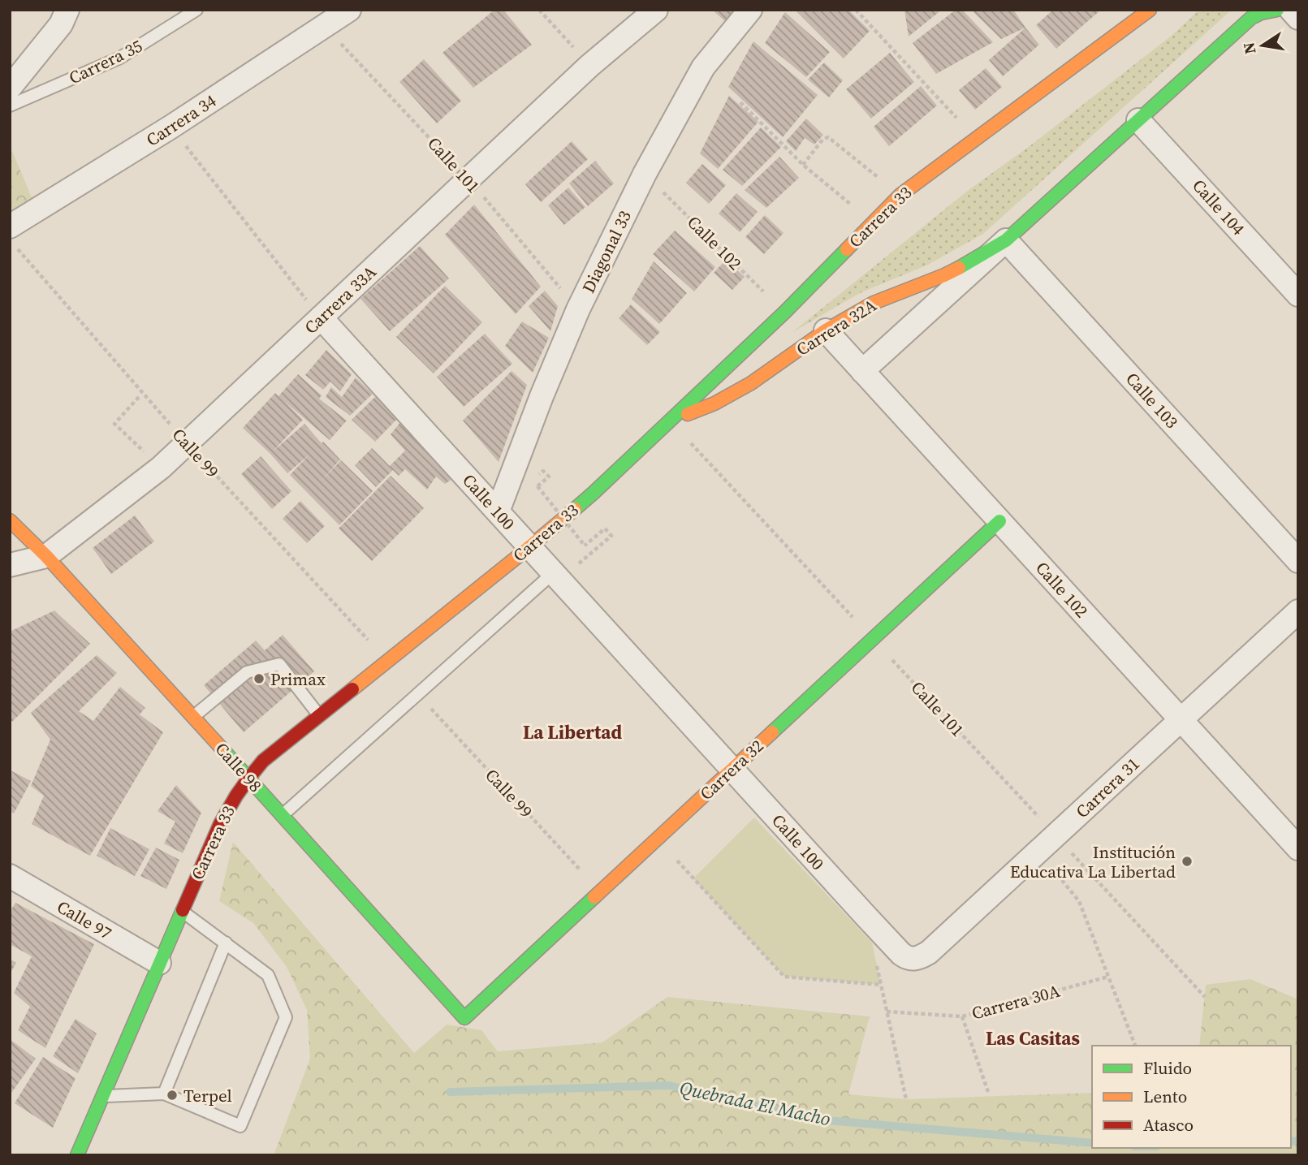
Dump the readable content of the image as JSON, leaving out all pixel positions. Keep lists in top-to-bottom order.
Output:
{
  "streets": {
    "main road": [
      "Carrera 33",
      "Carrera 32A",
      "Calle 98",
      "Carrera 32"
    ],
    "street": [
      "Carrera 34",
      "Calle 104",
      "Calle 102",
      "Diagonal 33",
      "Carrera 33A",
      "Calle 103",
      "Calle 100",
      "Carrera 31",
      "Calle 97"
    ],
    "lane": ["Carrera 35"],
    "path": ["Calle 101", "Calle 99", "Carrera 30A"]
  },
  "crossings": [
    ["Carrera 34", "Calle 101"],
    ["Calle 101", "Carrera 33"],
    ["Calle 101", "Diagonal 33"],
    ["Calle 101", "Carrera 33A"],
    ["Calle 101", "Carrera 32A"],
    ["Calle 101", "Carrera 32"],
    ["Calle 101", "Carrera 31"],
    ["Calle 104", "Carrera 32A"],
    ["Carrera 33", "Calle 102"],
    ["Carrera 33", "Carrera 32A"],
    ["Carrera 33", "Calle 99"],
    ["Carrera 33", "Calle 100"],
    ["Carrera 33", "Calle 98"],
    ["Carrera 33", "Calle 97"],
    ["Calle 102", "Diagonal 33"],
    ["Calle 102", "Carrera 32A"],
    ["Calle 102", "Carrera 32"],
    ["Calle 102", "Carrera 31"],
    ["Diagonal 33", "Calle 100"],
    ["Carrera 33A", "Calle 99"],
    ["Carrera 33A", "Calle 100"],
    ["Carrera 33A", "Calle 98"],
    ["Carrera 32A", "Calle 103"],
    ["Calle 99", "Carrera 32"],
    ["Calle 100", "Carrera 32"],
    ["Calle 100", "Carrera 31"],
    ["Calle 98", "Carrera 32"]
  ],
  "districts": ["La Libertad", "Las Casitas"],
  "water": ["Quebrada El Macho"],
  "places": ["Primax", "Institución Educativa La Libertad", "Terpel"],
  "legend": ["Fluido", "Lento", "Atasco"],
  "north": "left"
}
